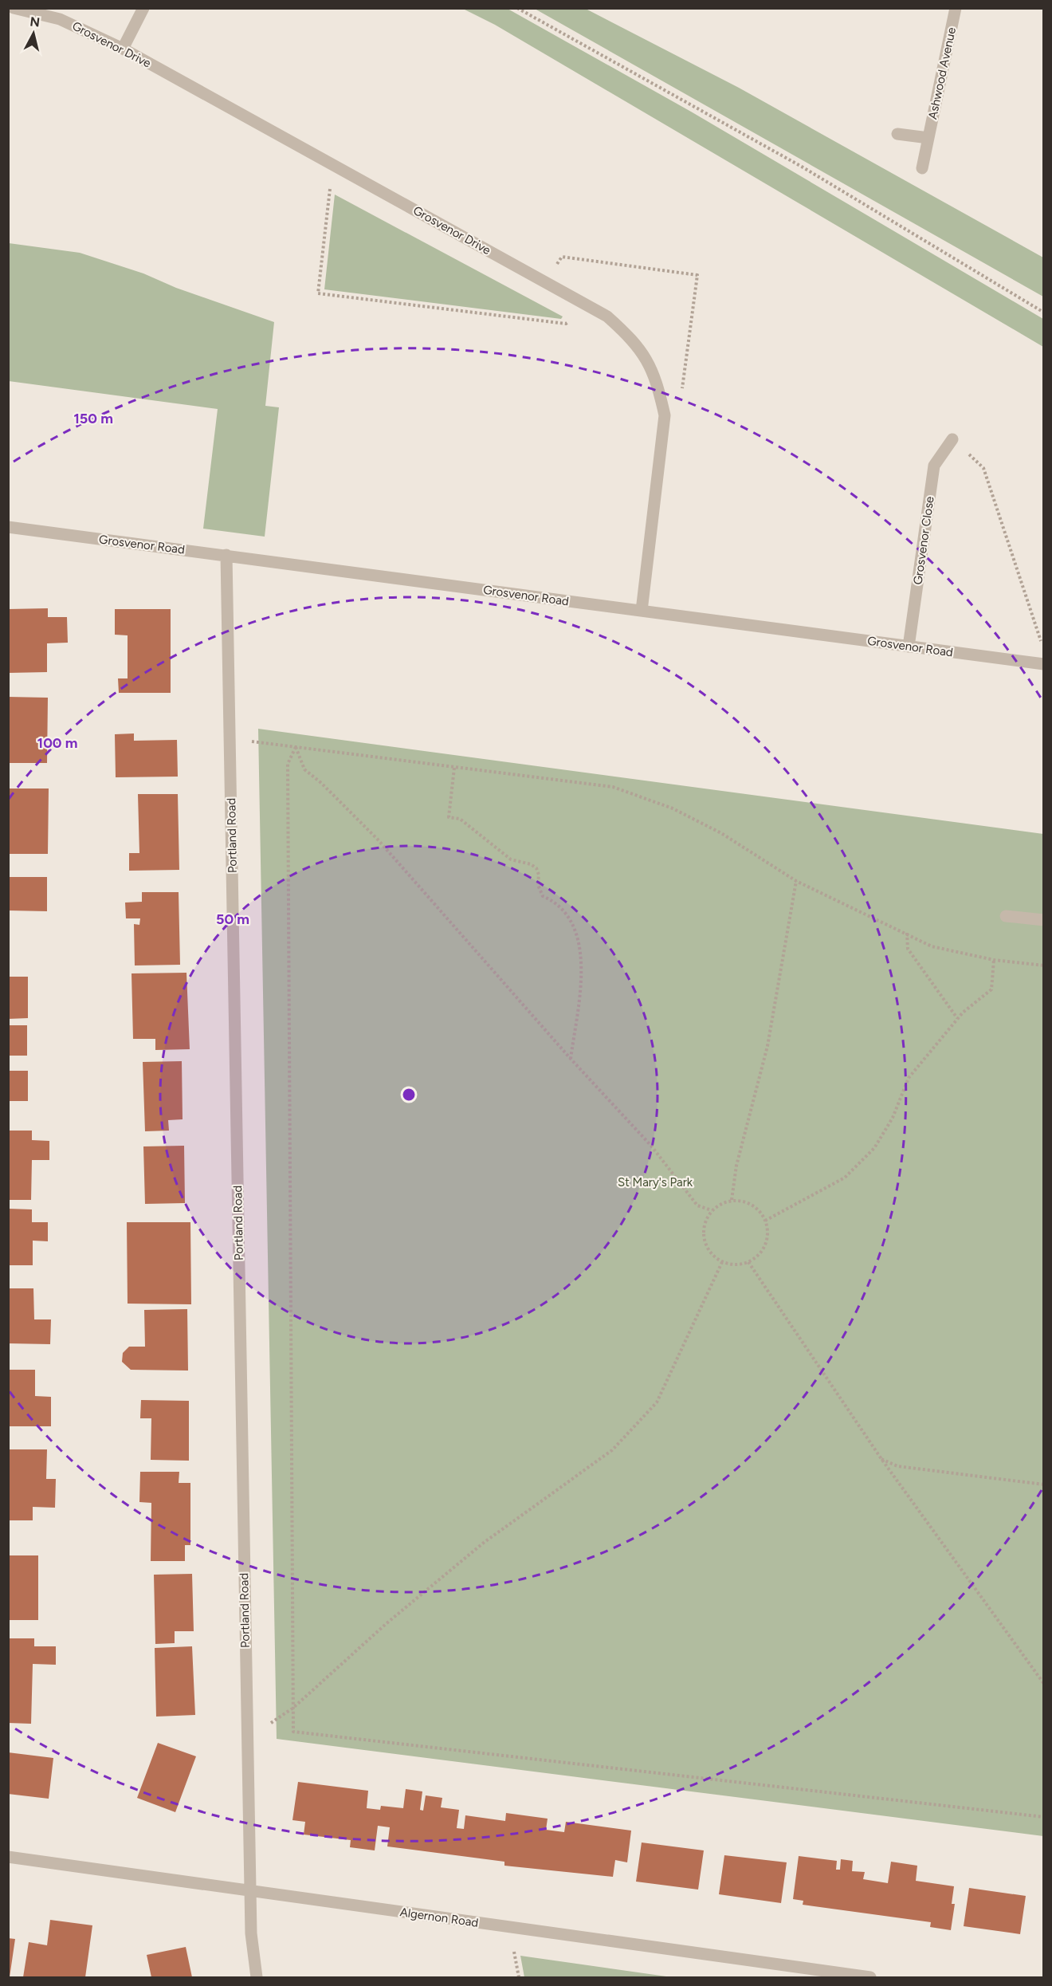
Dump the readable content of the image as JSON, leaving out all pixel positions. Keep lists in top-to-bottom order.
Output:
{
  "streets": {
    "street": [
      "Grosvenor Drive",
      "Ashwood Avenue",
      "Grosvenor Close",
      "Grosvenor Road",
      "Portland Road",
      "Algernon Road"
    ]
  },
  "crossings": [
    ["Grosvenor Drive", "Grosvenor Road"],
    ["Grosvenor Close", "Grosvenor Road"],
    ["Grosvenor Road", "Portland Road"],
    ["Portland Road", "Algernon Road"]
  ],
  "parks": ["St Mary's Park"],
  "north": "top",
  "rings": ["150 m", "100 m", "50 m"]
}
